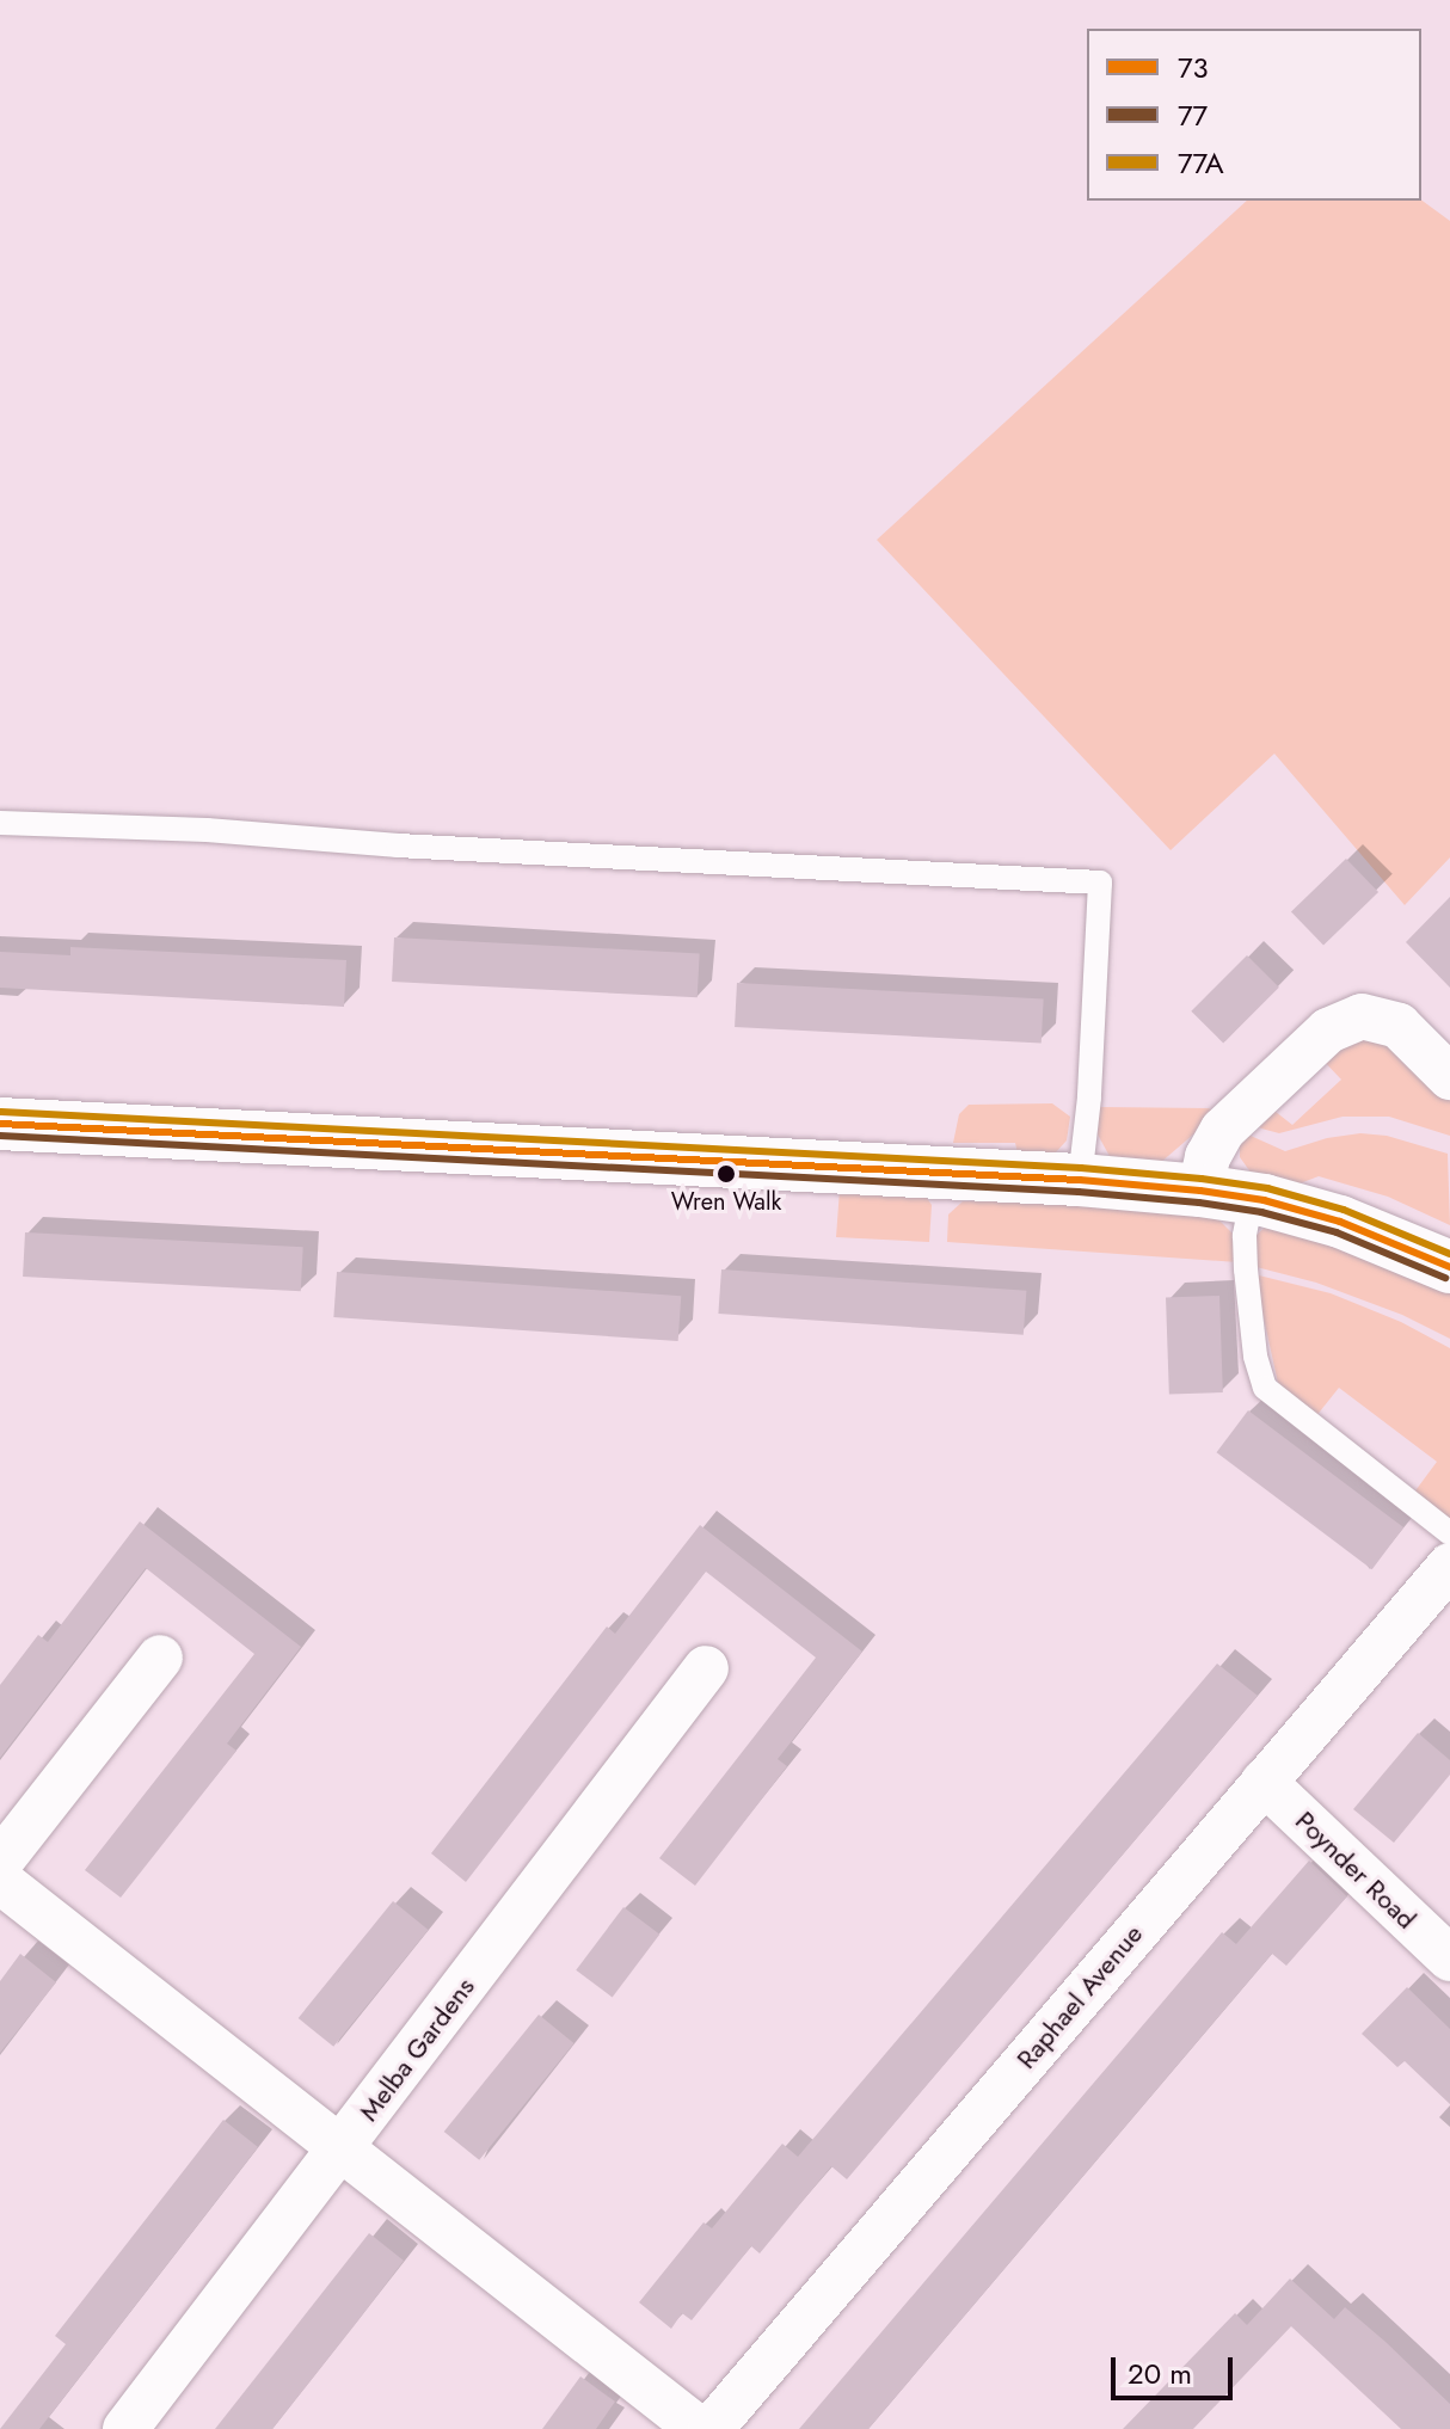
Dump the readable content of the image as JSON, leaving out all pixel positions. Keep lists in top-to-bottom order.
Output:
{
  "streets": {
    "street": ["Poynder Road", "Raphael Avenue", "Melba Gardens"]
  },
  "crossings": [
    ["Poynder Road", "Raphael Avenue"]
  ],
  "places": ["Wren Walk"],
  "lines": ["transit line 77A", "transit line 73", "transit line 77"],
  "legend": ["73", "77", "77A"],
  "scale_bar": "20 m"
}
